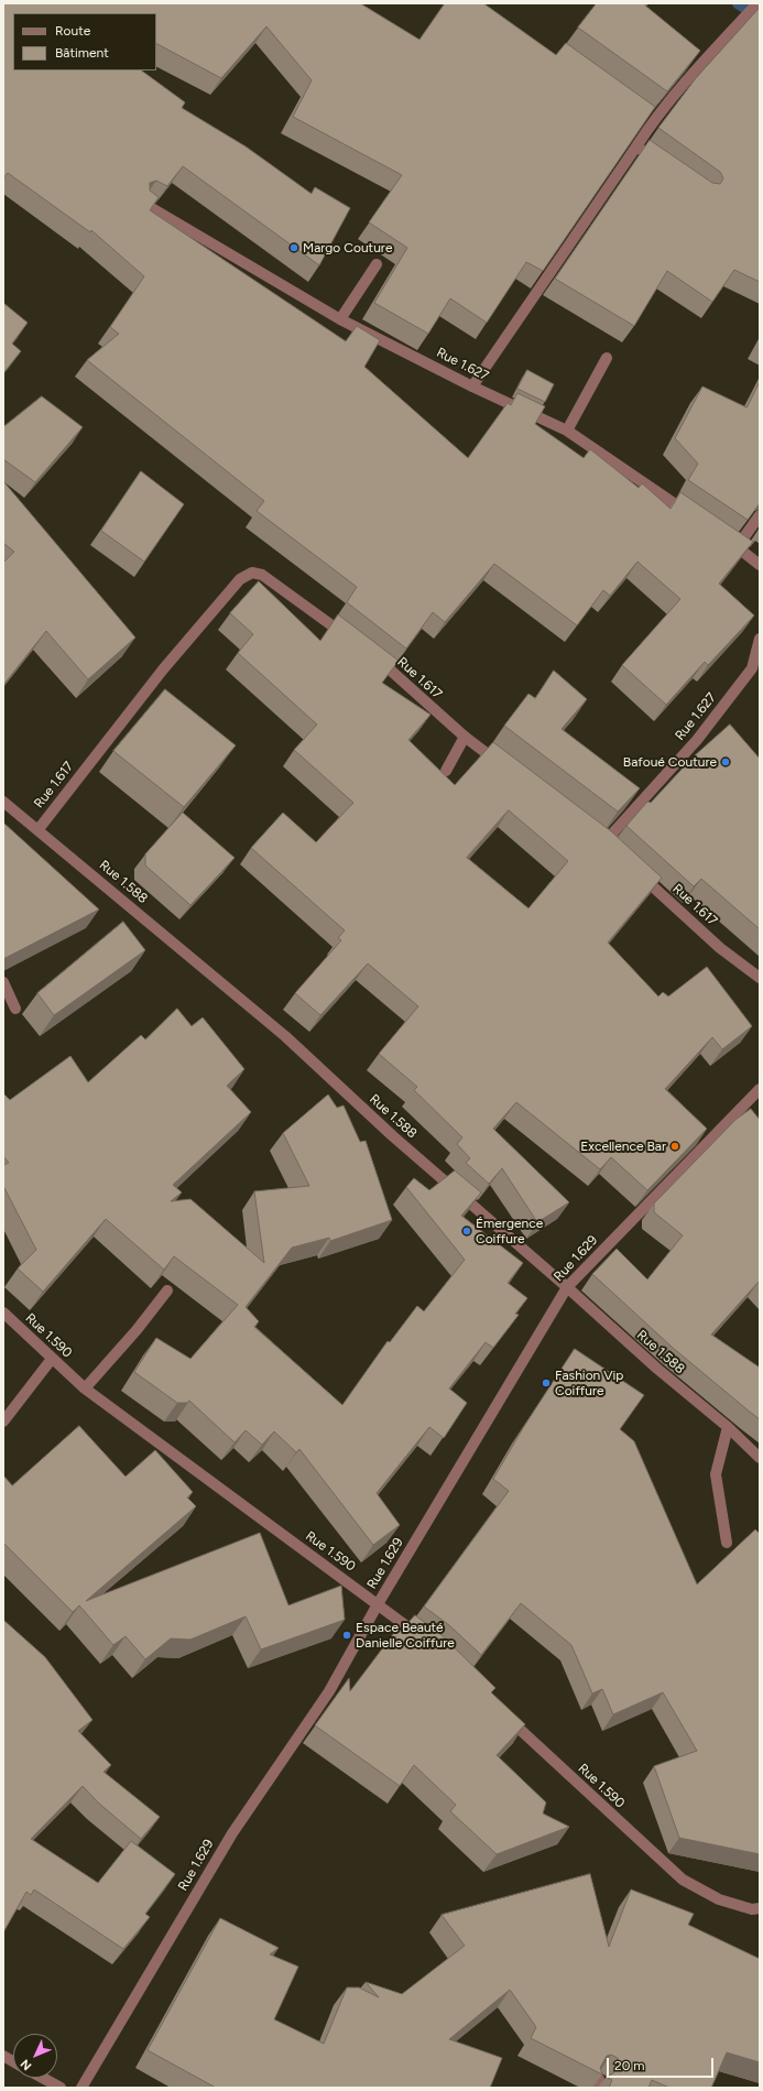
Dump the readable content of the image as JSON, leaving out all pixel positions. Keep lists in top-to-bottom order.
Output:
{
  "streets": {
    "street": [
      "Rue 1.627",
      "Rue 1.617",
      "Rue 1.588",
      "Rue 1.629",
      "Rue 1.590"
    ]
  },
  "crossings": [
    ["Rue 1.617", "Rue 1.588"],
    ["Rue 1.588", "Rue 1.629"],
    ["Rue 1.629", "Rue 1.590"]
  ],
  "places": [
    "Margo Couture",
    "Bafoué Couture",
    "Excellence Bar",
    "Émergence Coiffure",
    "Fashion Vip Coiffure",
    "Espace Beauté Danielle Coiffure"
  ],
  "legend": ["Route", "Bâtiment"],
  "scale_bar": "20 m",
  "north": "bottom left"
}
